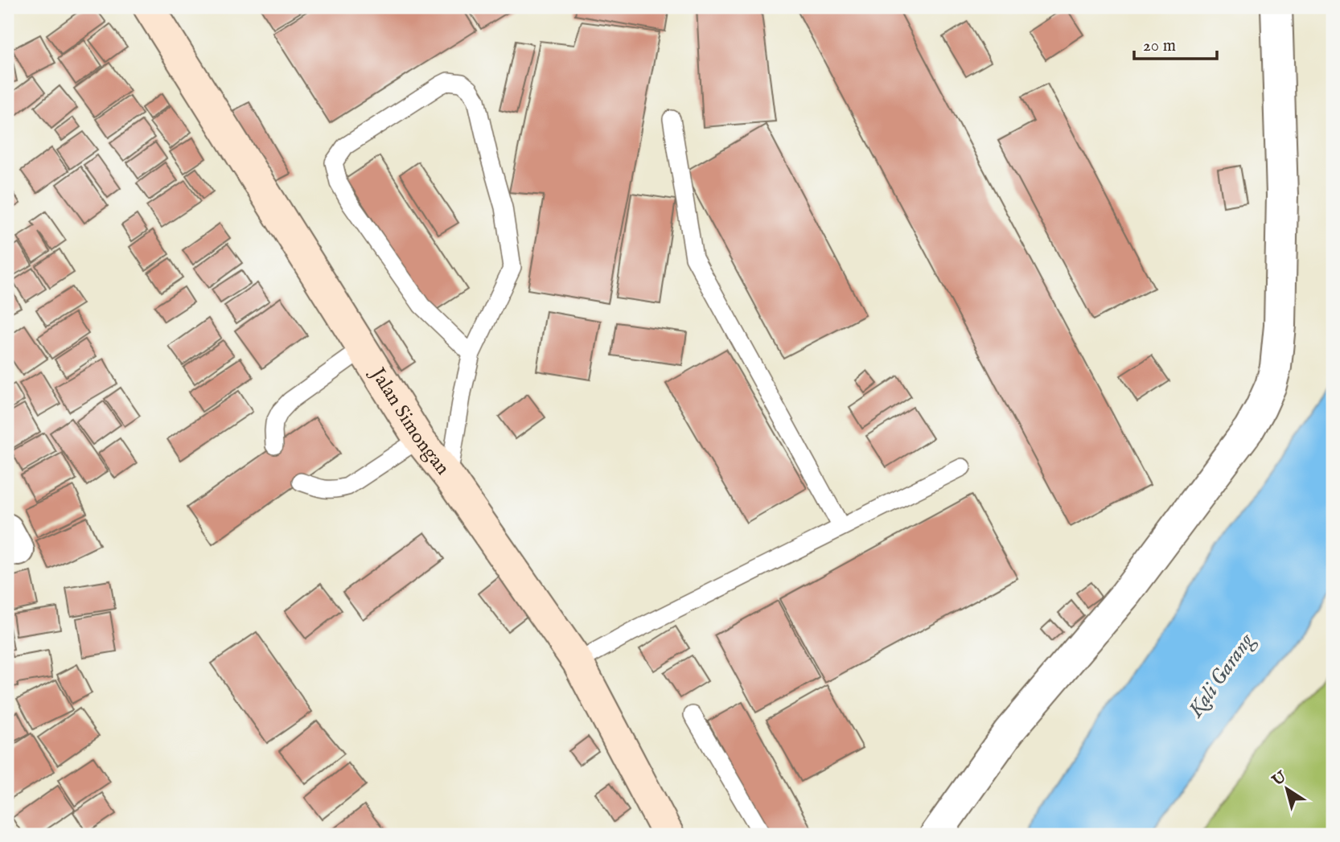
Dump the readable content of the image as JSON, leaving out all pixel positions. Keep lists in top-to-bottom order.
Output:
{
  "streets": {
    "main road": ["Jalan Simongan"]
  },
  "water": ["Kali Garang"],
  "scale_bar": "20 m",
  "north": "top left"
}
